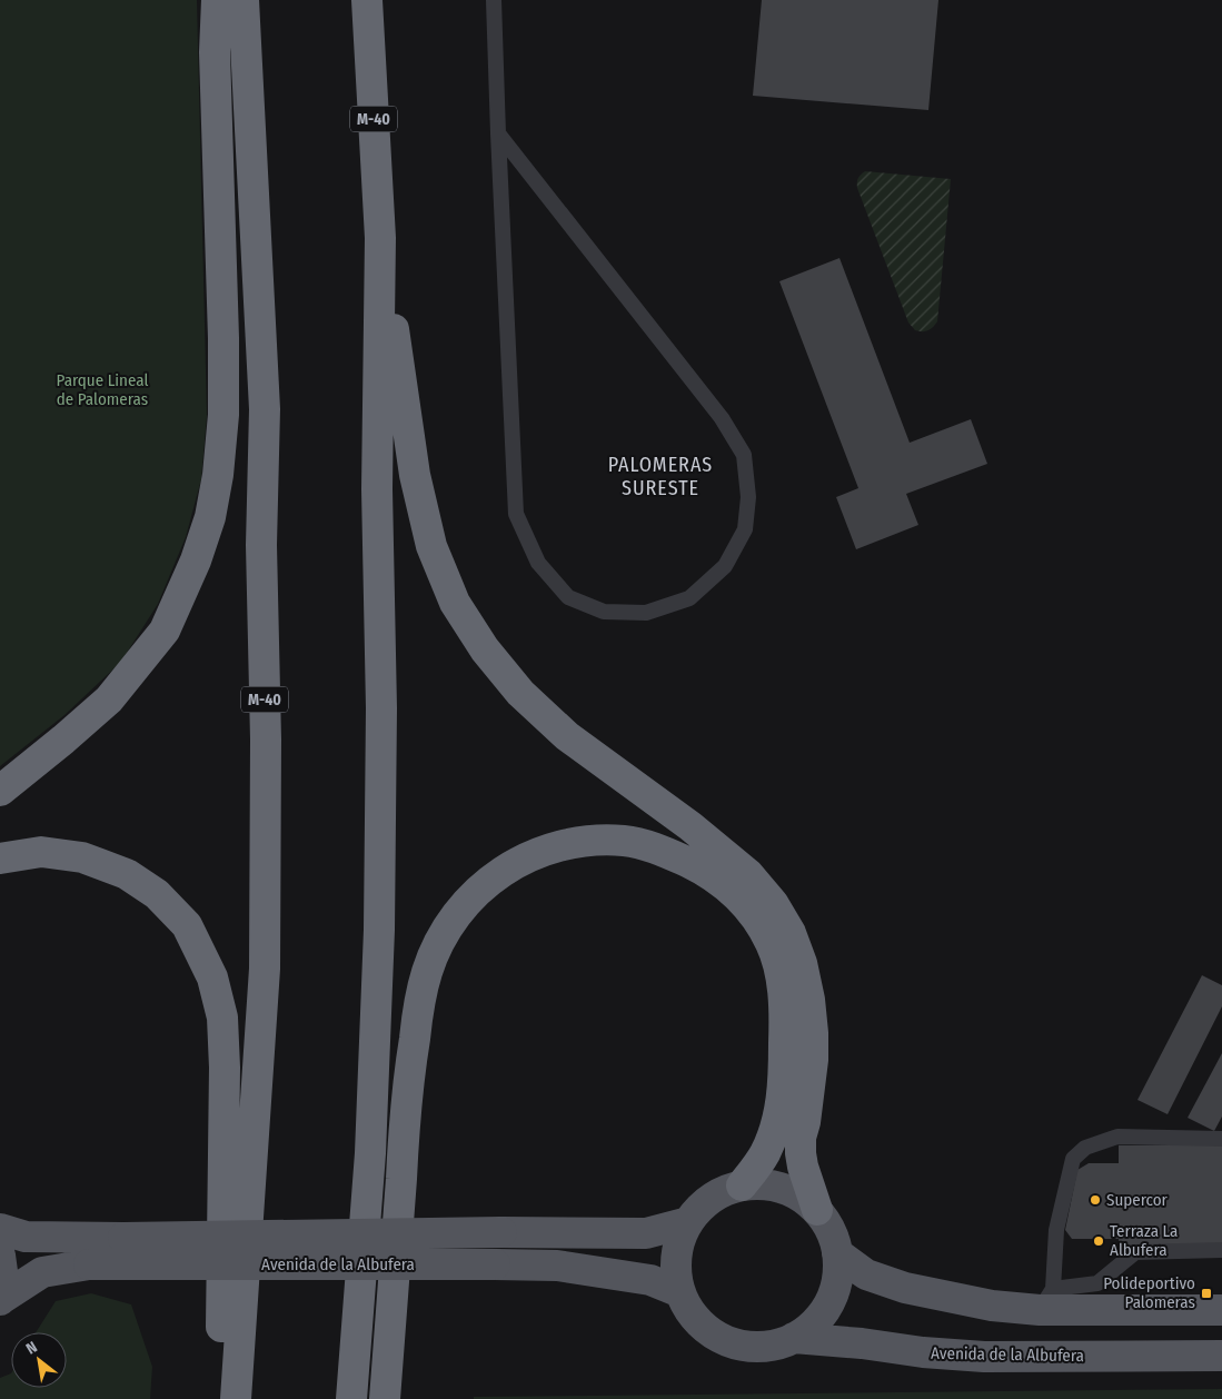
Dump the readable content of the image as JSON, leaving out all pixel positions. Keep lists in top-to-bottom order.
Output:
{
  "streets": {
    "highway": ["M-40"],
    "main road": ["Avenida de la Albufera"]
  },
  "districts": ["PALOMERAS SURESTE"],
  "parks": ["Parque Lineal de Palomeras"],
  "places": {
    "other": ["Supercor", "Terraza La Albufera"],
    "transit": ["Polideportivo Palomeras"]
  },
  "north": "top left"
}
